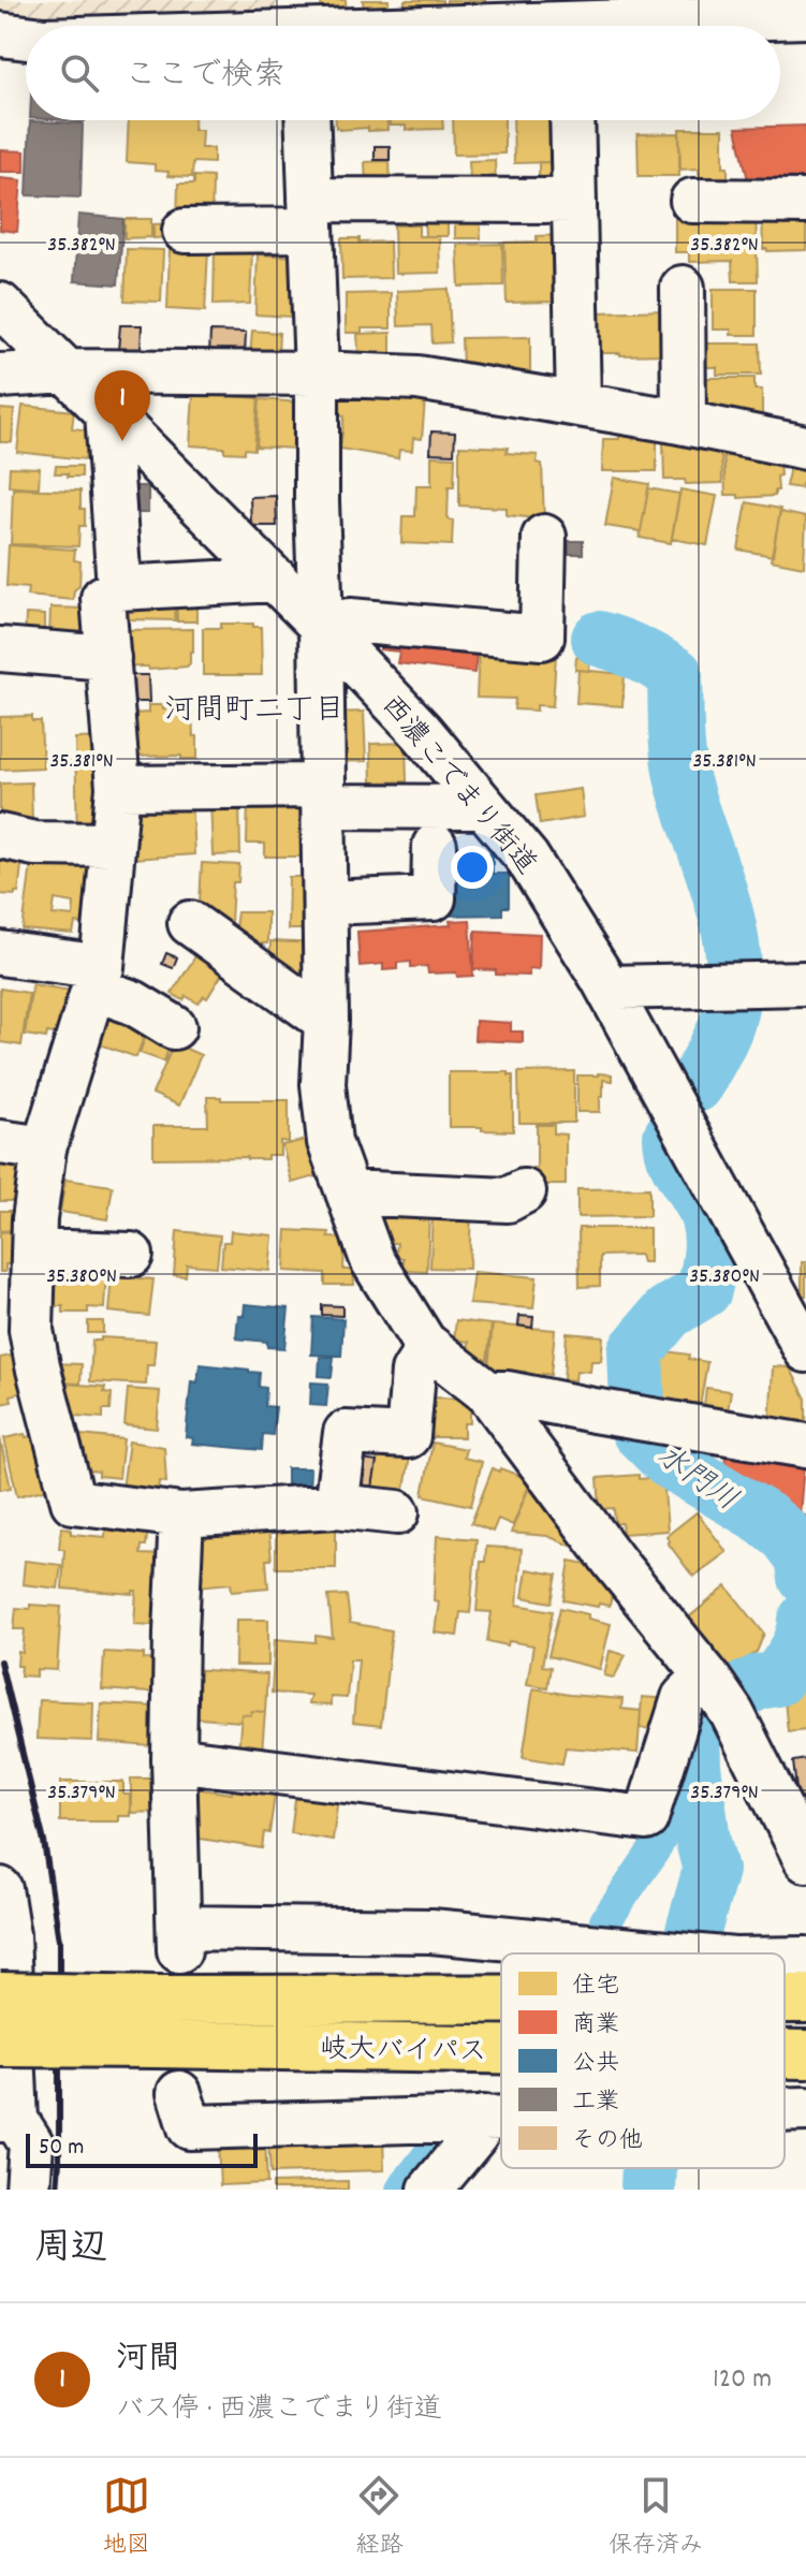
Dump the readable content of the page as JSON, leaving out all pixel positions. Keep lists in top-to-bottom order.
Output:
{
  "streets": {
    "highway": ["岐大バイパス"],
    "street": ["西濃こでまり街道"]
  },
  "districts": ["河間町二丁目"],
  "water": ["水門川"],
  "legend": [
    "住宅",
    "商業",
    "公共",
    "工業",
    "その他"
  ],
  "scale_bar": "50 m",
  "page": {
    "search": "ここで検索",
    "pins": "1",
    "scale": "50 m",
    "heading": "周辺",
    "list": [
      {
        "mark": "1",
        "name": "河間",
        "note": "バス停 · 西濃こでまり街道",
        "value": "120 m"
      }
    ],
    "nav": ["地図", "経路", "保存済み"]
  },
  "coordinates": [
    "35.382°N",
    "35.381°N",
    "35.380°N",
    "35.379°N"
  ]
}
